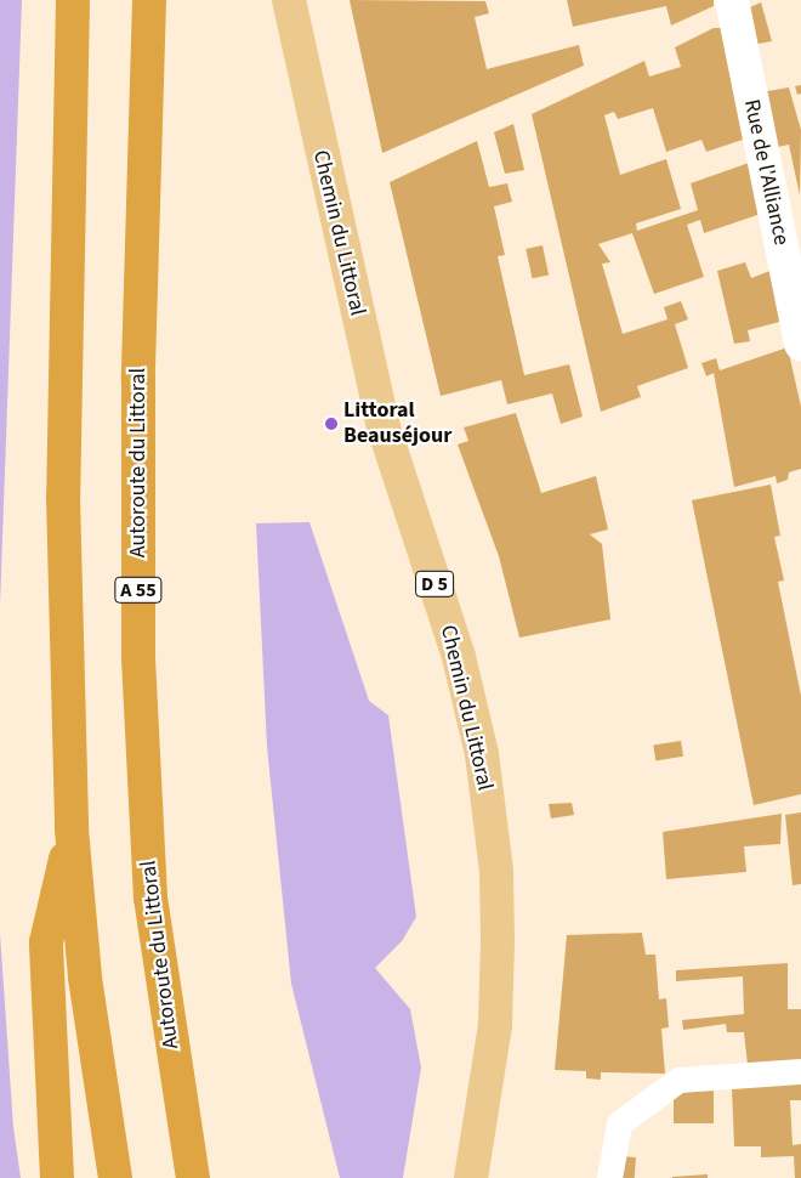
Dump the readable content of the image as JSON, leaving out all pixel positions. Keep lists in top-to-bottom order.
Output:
{
  "streets": {
    "highway": ["Autoroute du Littoral", "A 55"],
    "main road": ["Chemin du Littoral", "D 5"],
    "street": ["Rue de l'Alliance"]
  },
  "places": ["Littoral Beauséjour"]
}
